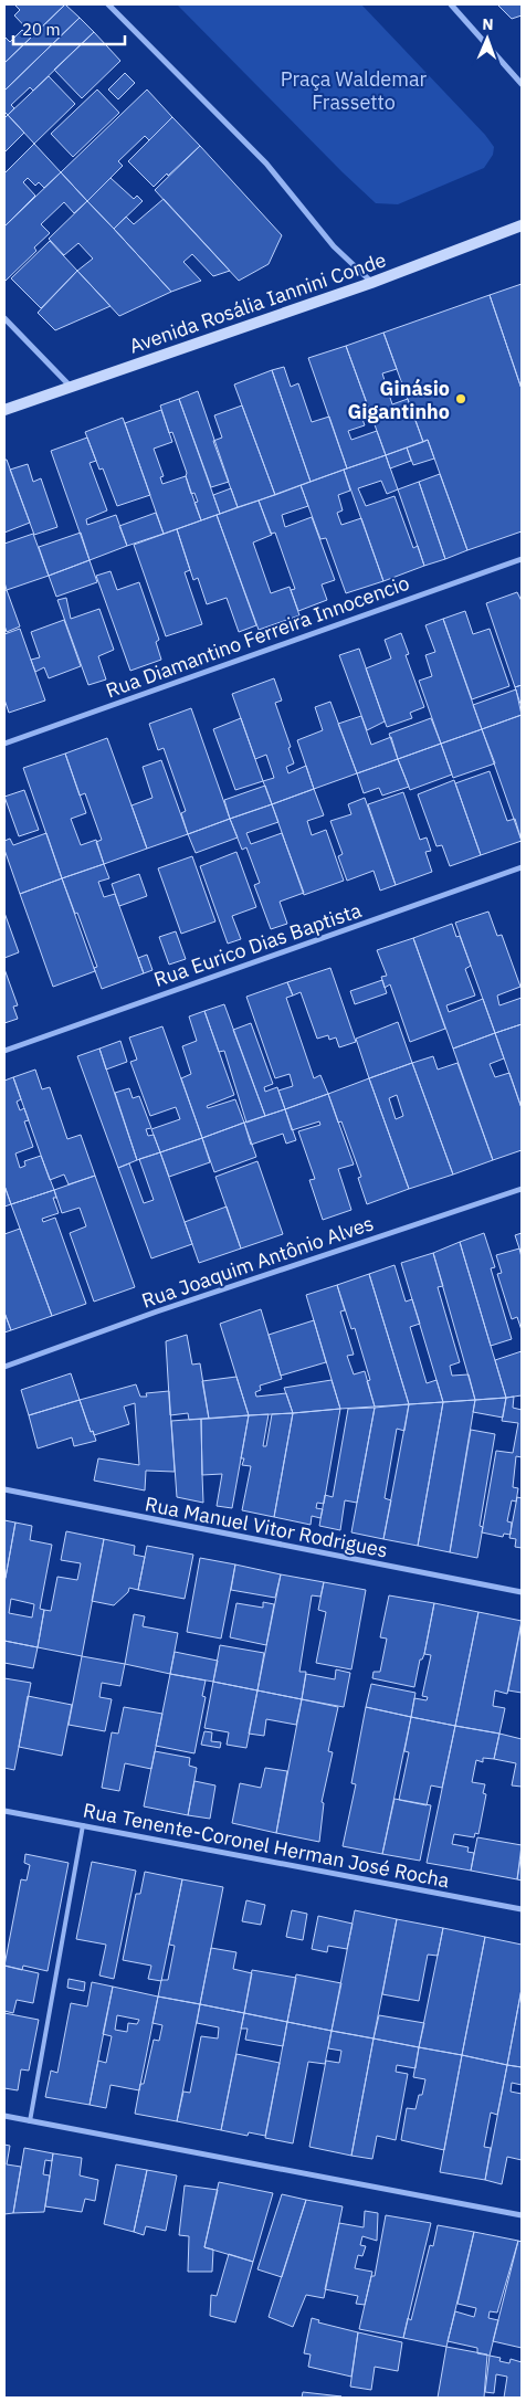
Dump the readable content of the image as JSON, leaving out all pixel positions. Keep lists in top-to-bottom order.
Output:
{
  "streets": {
    "street": [
      "Avenida Rosália Iannini Conde",
      "Rua Diamantino Ferreira Innocencio",
      "Rua Eurico Dias Baptista",
      "Rua Joaquim Antônio Alves",
      "Rua Manuel Vitor Rodrigues",
      "Rua Tenente-Coronel Herman José Rocha"
    ]
  },
  "parks": ["Praça Waldemar Frassetto"],
  "places": ["Ginásio Gigantinho"],
  "scale_bar": "20 m",
  "north": "top"
}
